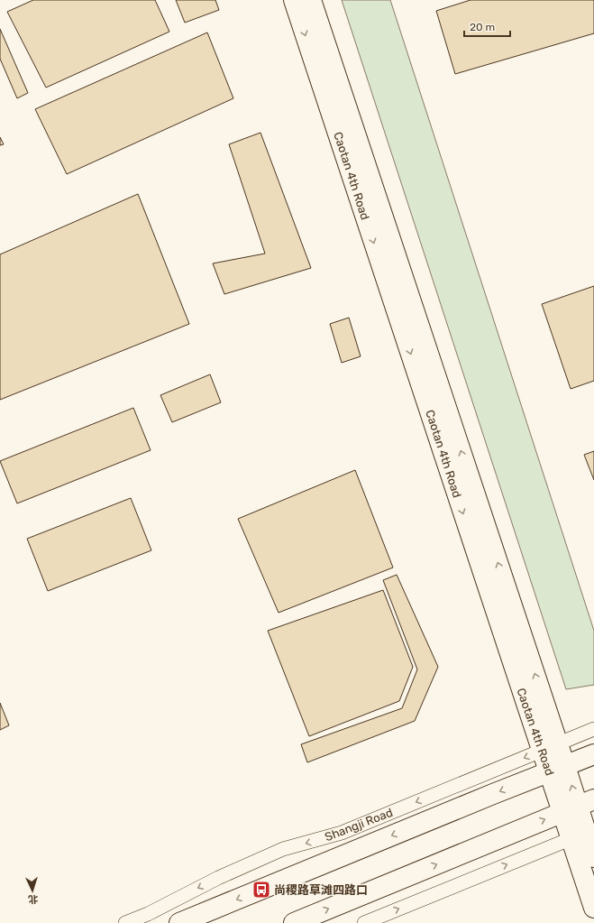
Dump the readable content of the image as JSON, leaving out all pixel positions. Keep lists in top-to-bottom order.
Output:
{
  "streets": {
    "main road": ["Caotan 4th Road", "Shangji Road"]
  },
  "crossings": [
    ["Caotan 4th Road", "Shangji Road"]
  ],
  "one_way": ["Shangji Road"],
  "places": {
    "bus stop": ["尚稷路草滩四路口"]
  },
  "scale_bar": "20 m",
  "north": "bottom"
}
